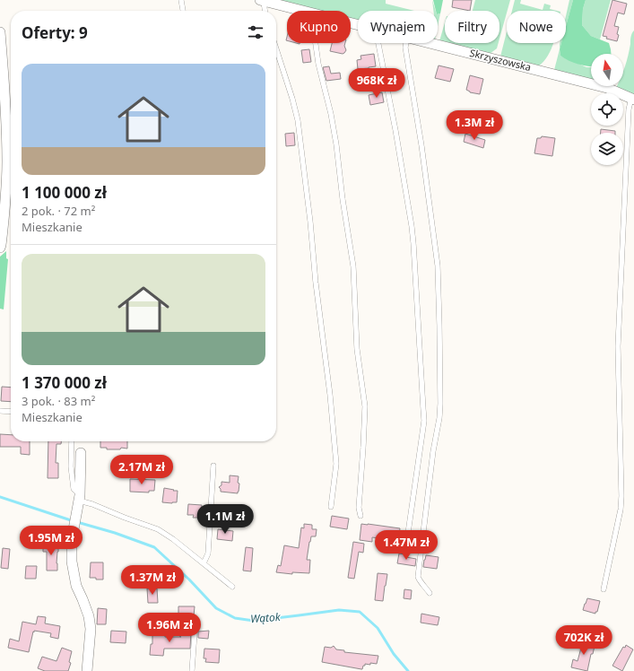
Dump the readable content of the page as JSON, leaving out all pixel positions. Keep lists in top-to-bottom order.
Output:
{
  "streets": {
    "street": ["Skrzyszowska"]
  },
  "water": ["Wątok"],
  "north": "top",
  "page": {
    "chip": [
      "Kupno",
      "Wynajem",
      "Filtry",
      "Nowe"
    ],
    "heading": "Oferty: 9",
    "list": [
      {
        "name": "1 100 000 zł",
        "note": "2 pok. · 72 m² · Mieszkanie"
      },
      {
        "name": "1 370 000 zł",
        "note": "3 pok. · 83 m² · Mieszkanie"
      }
    ],
    "price": [
      "968K zł",
      "1.3M zł",
      "2.17M zł",
      "1.1M zł",
      "1.95M zł",
      "1.47M zł",
      "1.37M zł",
      "1.96M zł",
      "702K zł"
    ]
  }
}
